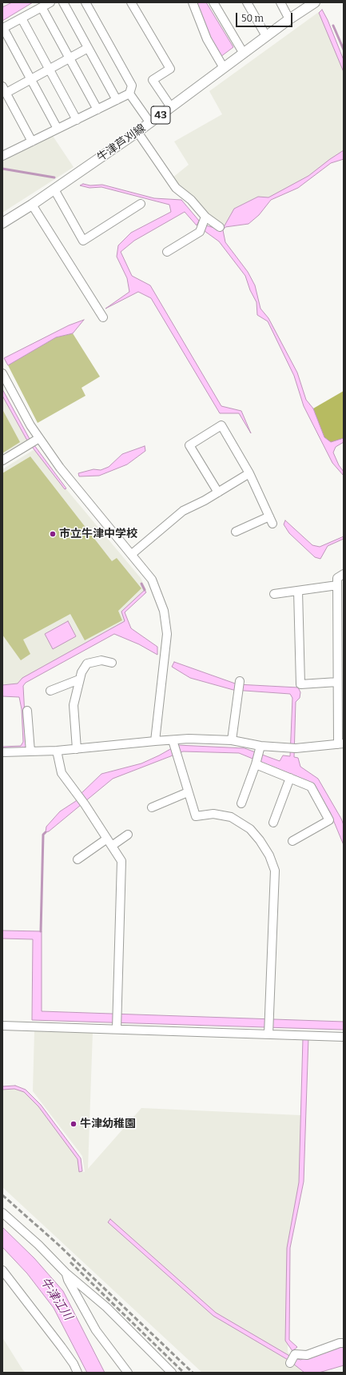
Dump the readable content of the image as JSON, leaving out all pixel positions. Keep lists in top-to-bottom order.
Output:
{
  "streets": {
    "main road": ["43", "牛津芦刈線"]
  },
  "water": ["牛津江川"],
  "places": ["市立牛津中学校", "牛津幼稚園"],
  "scale_bar": "50 m"
}
